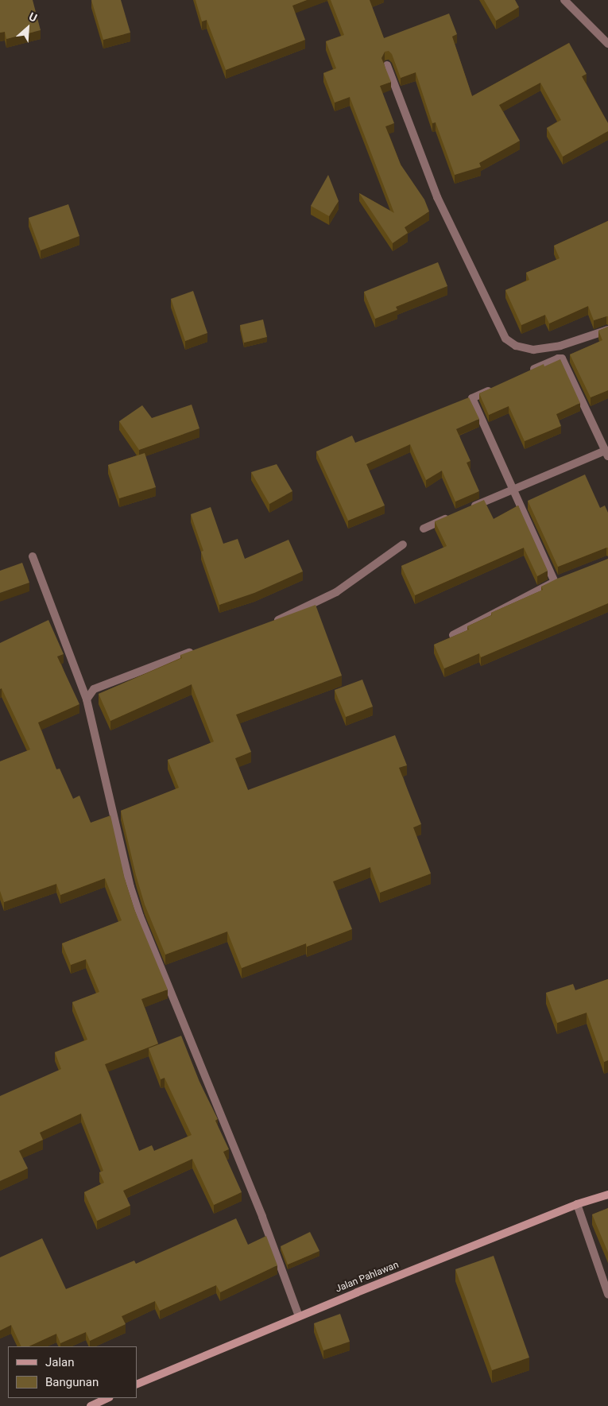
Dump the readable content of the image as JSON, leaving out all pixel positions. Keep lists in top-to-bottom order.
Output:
{
  "streets": {
    "street": ["Jalan Pahlawan"]
  },
  "legend": ["Jalan", "Bangunan"],
  "north": "top right"
}
